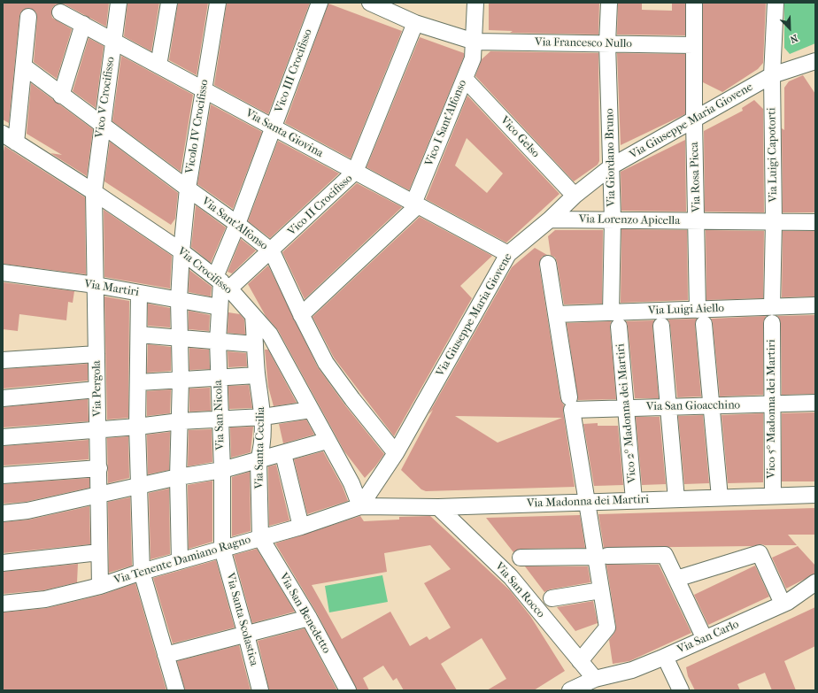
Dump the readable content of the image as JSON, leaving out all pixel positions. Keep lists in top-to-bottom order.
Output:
{
  "streets": {
    "street": [
      "Via Francesco Nullo",
      "Vico III Crocifisso",
      "Vico V Crocifisso",
      "Via Giuseppe Maria Giovene",
      "Vico I Sant'Alfonso",
      "Vicolo IV Crocifisso",
      "Via Santa Giovina",
      "Vico Gelso",
      "Via Luigi Capotorti",
      "Via Giordano Bruno",
      "Via Rosa Picca",
      "Vico II Crocifisso",
      "Via Lorenzo Apicella",
      "Via Sant'Alfonso",
      "Via Crocifisso",
      "Via Martiri",
      "Via Luigi Aiello",
      "Via Pergola",
      "Via San Gioacchino",
      "Vico 5° Madonna dei Martiri",
      "Vico 2° Madonna dei Martiri",
      "Via San Nicola",
      "Via Santa Cecilia",
      "Via Madonna dei Martiri",
      "Via Tenente Damiano Ragno",
      "Via San Rocco",
      "Via San Benedetto",
      "Via Santa Scolastica",
      "Via San Carlo"
    ]
  },
  "crossings": [
    ["Via Francesco Nullo", "Vico I Sant'Alfonso"],
    ["Via Francesco Nullo", "Via Giordano Bruno"],
    ["Via Francesco Nullo", "Via Rosa Picca"],
    ["Via Francesco Nullo", "Vico II Crocifisso"],
    ["Vico III Crocifisso", "Via Santa Giovina"],
    ["Vico III Crocifisso", "Vico II Crocifisso"],
    ["Vico III Crocifisso", "Via Sant'Alfonso"],
    ["Vico III Crocifisso", "Via Crocifisso"],
    ["Vico III Crocifisso", "Via San Nicola"],
    ["Vico V Crocifisso", "Via Santa Giovina"],
    ["Vico V Crocifisso", "Via Sant'Alfonso"],
    ["Vico V Crocifisso", "Via Crocifisso"],
    ["Vico V Crocifisso", "Via Pergola"],
    ["Via Giuseppe Maria Giovene", "Via Santa Giovina"],
    ["Via Giuseppe Maria Giovene", "Vico Gelso"],
    ["Via Giuseppe Maria Giovene", "Via Luigi Capotorti"],
    ["Via Giuseppe Maria Giovene", "Via Giordano Bruno"],
    ["Via Giuseppe Maria Giovene", "Via Rosa Picca"],
    ["Via Giuseppe Maria Giovene", "Via Lorenzo Apicella"],
    ["Via Giuseppe Maria Giovene", "Via Sant'Alfonso"],
    ["Via Giuseppe Maria Giovene", "Via Crocifisso"],
    ["Via Giuseppe Maria Giovene", "Via Madonna dei Martiri"],
    ["Via Giuseppe Maria Giovene", "Via Tenente Damiano Ragno"],
    ["Vico I Sant'Alfonso", "Via Santa Giovina"],
    ["Vico I Sant'Alfonso", "Vico Gelso"],
    ["Vico I Sant'Alfonso", "Via Sant'Alfonso"],
    ["Vicolo IV Crocifisso", "Via Santa Giovina"],
    ["Vicolo IV Crocifisso", "Via Sant'Alfonso"],
    ["Vicolo IV Crocifisso", "Via Crocifisso"],
    ["Vicolo IV Crocifisso", "Via Martiri"],
    ["Vicolo IV Crocifisso", "Via Tenente Damiano Ragno"],
    ["Via Santa Giovina", "Vico II Crocifisso"],
    ["Via Luigi Capotorti", "Via Lorenzo Apicella"],
    ["Via Luigi Capotorti", "Via Luigi Aiello"],
    ["Via Luigi Capotorti", "Vico 5° Madonna dei Martiri"],
    ["Via Giordano Bruno", "Via Lorenzo Apicella"],
    ["Via Giordano Bruno", "Via Luigi Aiello"],
    ["Via Rosa Picca", "Via Lorenzo Apicella"],
    ["Via Rosa Picca", "Via Luigi Aiello"],
    ["Vico II Crocifisso", "Via Sant'Alfonso"],
    ["Vico II Crocifisso", "Via Crocifisso"],
    ["Vico II Crocifisso", "Via San Nicola"],
    ["Via Crocifisso", "Via Pergola"],
    ["Via Crocifisso", "Via San Nicola"],
    ["Via Crocifisso", "Via Santa Cecilia"],
    ["Via Crocifisso", "Via Madonna dei Martiri"],
    ["Via Crocifisso", "Via Tenente Damiano Ragno"],
    ["Via Martiri", "Via Pergola"],
    ["Via Martiri", "Via San Nicola"],
    ["Via Luigi Aiello", "Vico 5° Madonna dei Martiri"],
    ["Via Pergola", "Via Tenente Damiano Ragno"],
    ["Via San Gioacchino", "Vico 5° Madonna dei Martiri"],
    ["Via San Gioacchino", "Vico 2° Madonna dei Martiri"],
    ["Vico 5° Madonna dei Martiri", "Via Madonna dei Martiri"],
    ["Vico 2° Madonna dei Martiri", "Via Madonna dei Martiri"],
    ["Via San Nicola", "Via Tenente Damiano Ragno"],
    ["Via San Nicola", "Via Santa Scolastica"],
    ["Via Santa Cecilia", "Via Tenente Damiano Ragno"],
    ["Via Santa Cecilia", "Via San Benedetto"],
    ["Via Madonna dei Martiri", "Via Tenente Damiano Ragno"],
    ["Via Madonna dei Martiri", "Via San Rocco"],
    ["Via Tenente Damiano Ragno", "Via San Benedetto"],
    ["Via Tenente Damiano Ragno", "Via Santa Scolastica"],
    ["Via San Rocco", "Via San Carlo"]
  ],
  "north": "bottom right"
}
